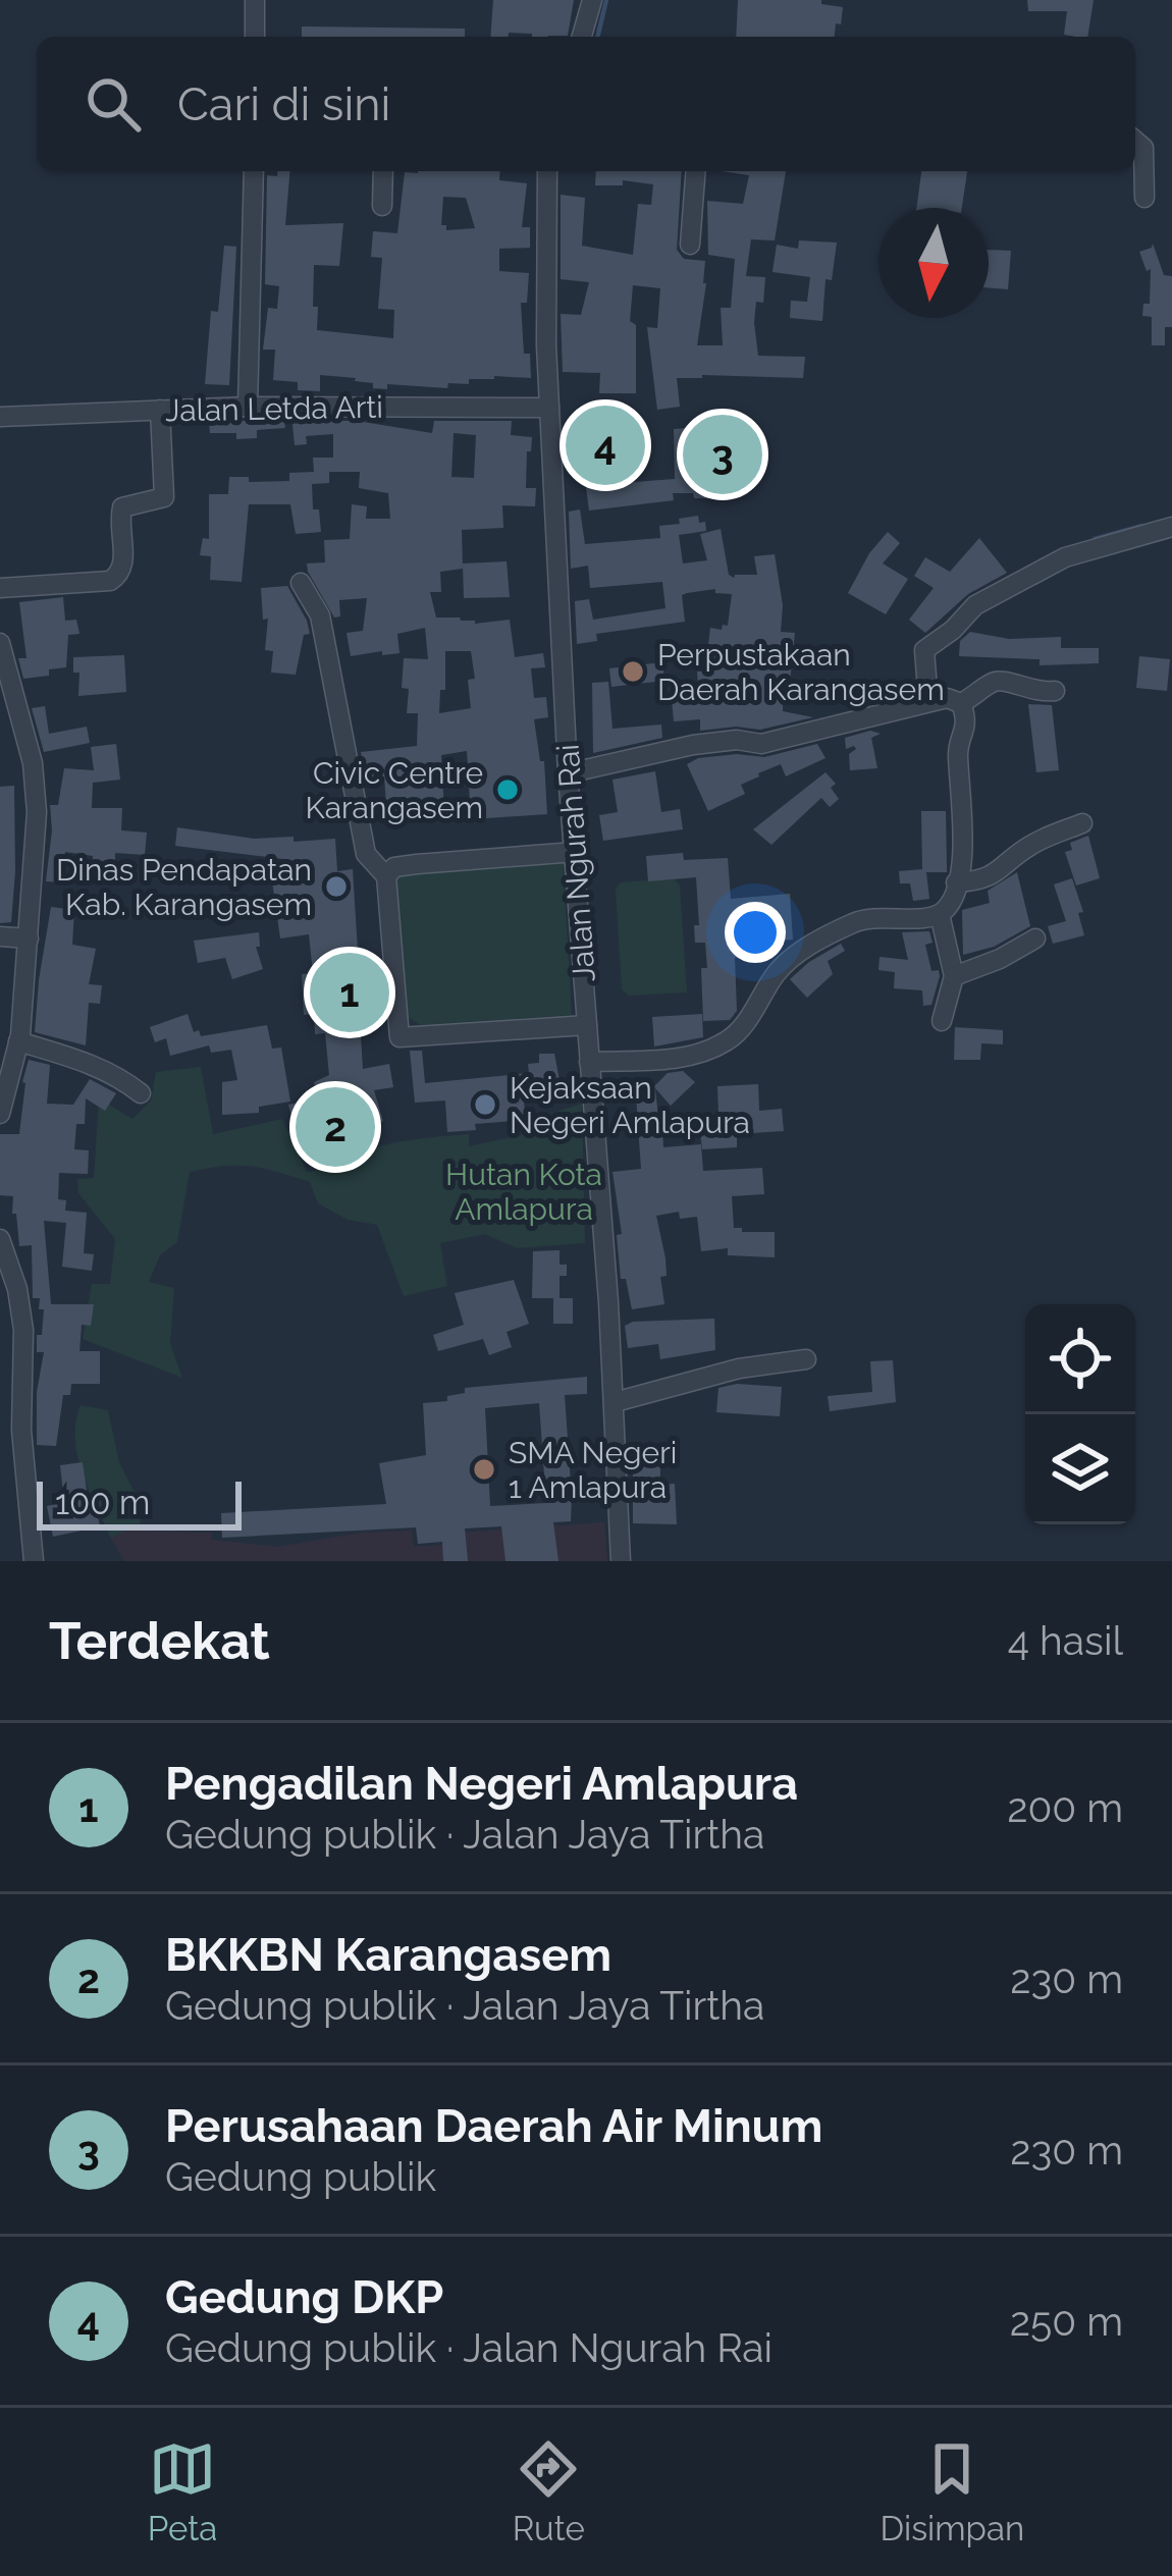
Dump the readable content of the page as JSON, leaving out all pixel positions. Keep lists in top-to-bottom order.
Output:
{
  "streets": {
    "street": ["Jalan Letda Arti", "Jalan Ngurah Rai"]
  },
  "crossings": [
    ["Jalan Letda Arti", "Jalan Ngurah Rai"]
  ],
  "parks": ["Hutan Kota Amlapura"],
  "places": [
    "Perpustakaan Daerah Karangasem",
    "Civic Centre Karangasem",
    "Dinas Pendapatan Kab. Karangasem",
    "Kejaksaan Negeri Amlapura",
    "SMA Negeri 1 Amlapura"
  ],
  "scale_bar": "100 m",
  "north": "bottom",
  "page": {
    "search": "Cari di sini",
    "pins": [
      "4",
      "3",
      "1",
      "2"
    ],
    "scale": "100 m",
    "heading": ["Terdekat", "4 hasil"],
    "list": [
      {
        "mark": "1",
        "name": "Pengadilan Negeri Amlapura",
        "note": "Gedung publik · Jalan Jaya Tirtha",
        "value": "200 m"
      },
      {
        "mark": "2",
        "name": "BKKBN Karangasem",
        "note": "Gedung publik · Jalan Jaya Tirtha",
        "value": "230 m"
      },
      {
        "mark": "3",
        "name": "Perusahaan Daerah Air Minum",
        "note": "Gedung publik",
        "value": "230 m"
      },
      {
        "mark": "4",
        "name": "Gedung DKP",
        "note": "Gedung publik · Jalan Ngurah Rai",
        "value": "250 m"
      }
    ],
    "nav": ["Peta", "Rute", "Disimpan"]
  }
}
